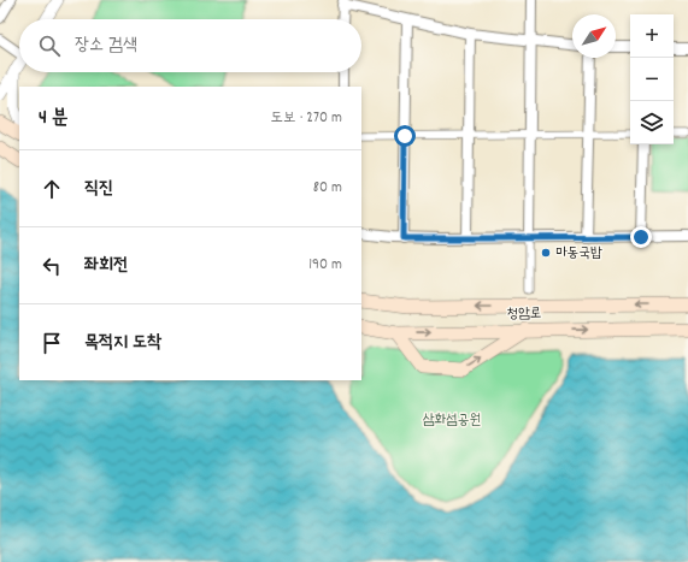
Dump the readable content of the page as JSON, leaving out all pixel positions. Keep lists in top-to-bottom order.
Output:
{
  "streets": {
    "main road": ["청암로"]
  },
  "parks": ["삼화섬공원"],
  "places": ["마동국밥"],
  "north": "top right",
  "page": {
    "map_buttons": ["+", "−"],
    "search": "장소 검색",
    "heading": ["4 분", "도보 · 270 m"],
    "list": [
      ["직진", "80 m"],
      ["좌회전", "190 m"],
      "목적지 도착"
    ]
  }
}
